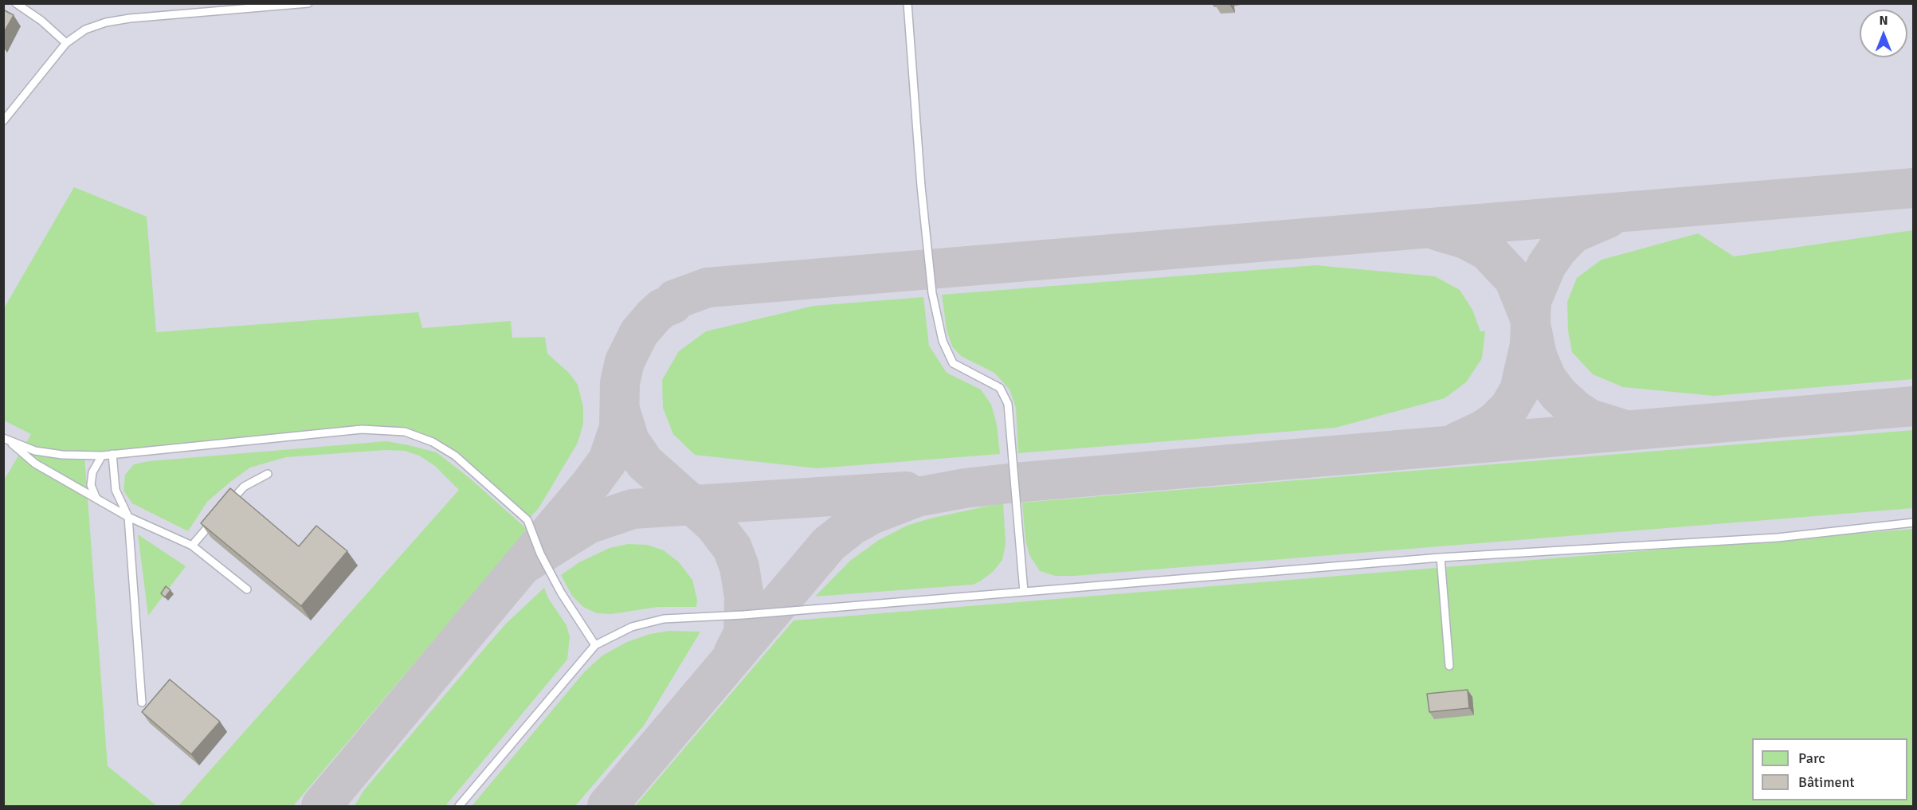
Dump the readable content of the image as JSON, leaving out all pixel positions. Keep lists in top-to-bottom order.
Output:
{
  "legend": ["Parc", "Bâtiment"],
  "north": "top"
}
